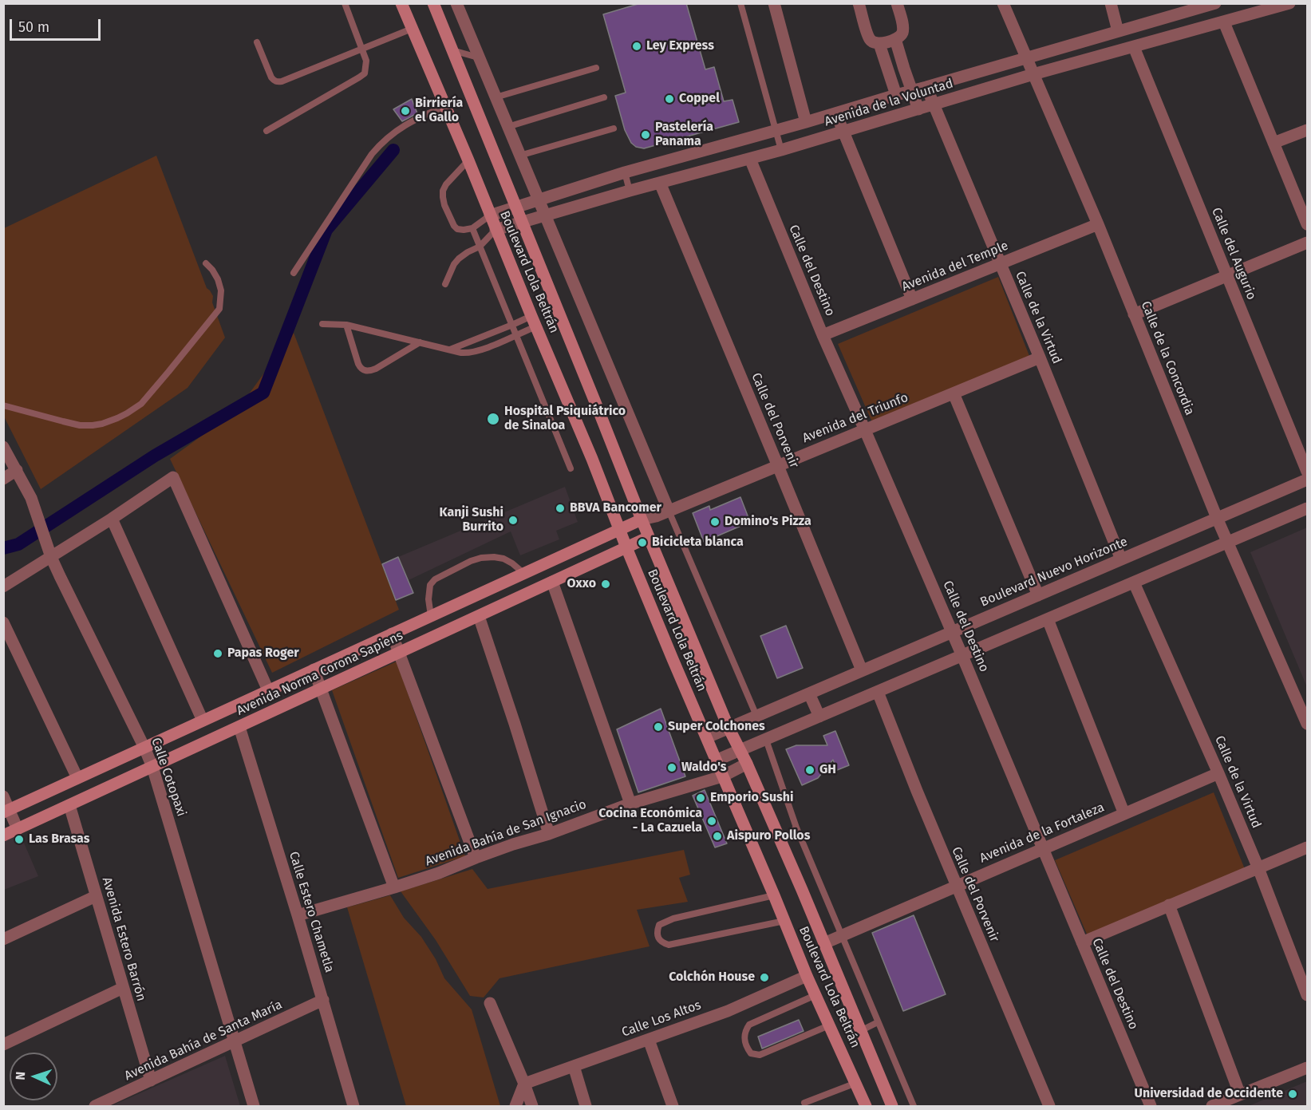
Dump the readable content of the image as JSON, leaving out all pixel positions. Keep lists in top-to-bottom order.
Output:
{
  "streets": {
    "main road": ["Boulevard Lola Beltrán", "Avenida Norma Corona Sapiens"],
    "street": [
      "Avenida de la Voluntad",
      "Calle del Augurio",
      "Avenida del Temple",
      "Calle del Destino",
      "Calle de la Virtud",
      "Calle de la Concordia",
      "Avenida del Triunfo",
      "Calle del Porvenir",
      "Boulevard Nuevo Horizonte",
      "Calle Cotopaxi",
      "Avenida Bahía de San Ignacio",
      "Avenida de la Fortaleza",
      "Calle Estero Chametla",
      "Avenida Estero Barrón",
      "Calle Los Altos",
      "Avenida Bahía de Santa María"
    ]
  },
  "crossings": [
    ["Avenida de la Voluntad", "Calle del Augurio"],
    ["Avenida de la Voluntad", "Calle del Destino"],
    ["Avenida de la Voluntad", "Boulevard Lola Beltrán"],
    ["Avenida de la Voluntad", "Calle de la Virtud"],
    ["Avenida de la Voluntad", "Calle de la Concordia"],
    ["Avenida de la Voluntad", "Calle del Porvenir"],
    ["Avenida del Temple", "Calle del Destino"],
    ["Avenida del Temple", "Calle de la Virtud"],
    ["Avenida del Temple", "Calle de la Concordia"],
    ["Calle del Destino", "Avenida del Triunfo"],
    ["Calle del Destino", "Boulevard Nuevo Horizonte"],
    ["Calle del Destino", "Avenida de la Fortaleza"],
    ["Boulevard Lola Beltrán", "Avenida del Triunfo"],
    ["Boulevard Lola Beltrán", "Boulevard Nuevo Horizonte"],
    ["Boulevard Lola Beltrán", "Avenida Norma Corona Sapiens"],
    ["Boulevard Lola Beltrán", "Avenida Bahía de San Ignacio"],
    ["Boulevard Lola Beltrán", "Avenida de la Fortaleza"],
    ["Boulevard Lola Beltrán", "Calle Los Altos"],
    ["Calle de la Virtud", "Avenida del Triunfo"],
    ["Calle de la Virtud", "Boulevard Nuevo Horizonte"],
    ["Calle de la Virtud", "Avenida de la Fortaleza"],
    ["Calle de la Concordia", "Boulevard Nuevo Horizonte"],
    ["Avenida del Triunfo", "Calle del Porvenir"],
    ["Avenida del Triunfo", "Avenida Norma Corona Sapiens"],
    ["Calle del Porvenir", "Boulevard Nuevo Horizonte"],
    ["Calle del Porvenir", "Avenida de la Fortaleza"],
    ["Avenida Norma Corona Sapiens", "Calle Cotopaxi"],
    ["Avenida Norma Corona Sapiens", "Calle Estero Chametla"],
    ["Avenida Norma Corona Sapiens", "Avenida Estero Barrón"],
    ["Calle Cotopaxi", "Avenida Bahía de Santa María"],
    ["Avenida Bahía de San Ignacio", "Calle Estero Chametla"],
    ["Calle Estero Chametla", "Avenida Bahía de Santa María"],
    ["Avenida Estero Barrón", "Avenida Bahía de Santa María"]
  ],
  "places": [
    "Ley Express",
    "Coppel",
    "Birriería el Gallo",
    "Pastelería Panama",
    "Hospital Psiquiátrico de Sinaloa",
    "BBVA Bancomer",
    "Kanji Sushi Burrito",
    "Domino's Pizza",
    "Bicicleta blanca",
    "Oxxo",
    "Papas Roger",
    "Super Colchones",
    "Waldo's",
    "GH",
    "Emporio Sushi",
    "Cocina Económica - La Cazuela",
    "Aispuro Pollos",
    "Las Brasas",
    "Colchón House",
    "Universidad de Occidente"
  ],
  "scale_bar": "50 m",
  "north": "left"
}
